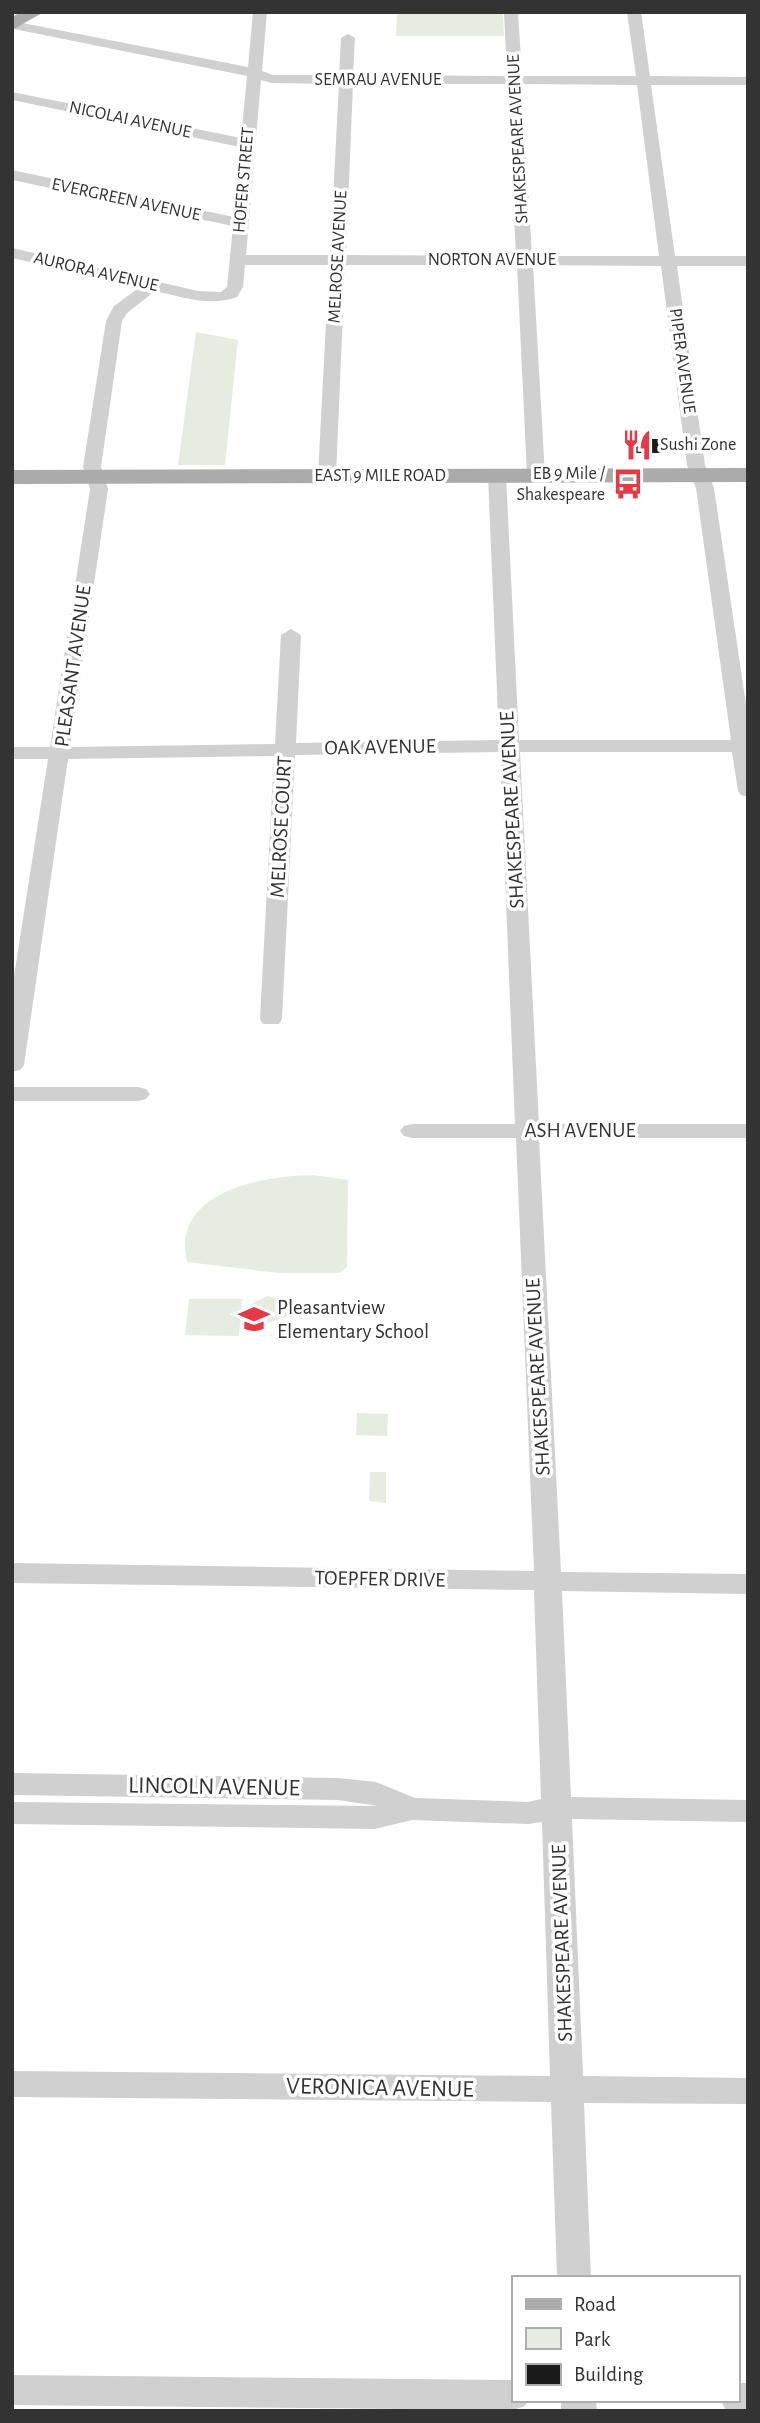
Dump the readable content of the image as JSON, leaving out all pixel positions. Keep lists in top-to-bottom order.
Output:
{
  "streets": {
    "main road": ["EAST 9 MILE ROAD"],
    "street": [
      "SEMRAU AVENUE",
      "NICOLAI AVENUE",
      "SHAKESPEARE AVENUE",
      "HOFER STREET",
      "EVERGREEN AVENUE",
      "MELROSE AVENUE",
      "NORTON AVENUE",
      "AURORA AVENUE",
      "PIPER AVENUE",
      "PLEASANT AVENUE",
      "OAK AVENUE",
      "MELROSE COURT",
      "ASH AVENUE",
      "TOEPFER DRIVE",
      "LINCOLN AVENUE",
      "VERONICA AVENUE"
    ]
  },
  "crossings": [
    ["SEMRAU AVENUE", "SHAKESPEARE AVENUE"],
    ["SEMRAU AVENUE", "HOFER STREET"],
    ["SEMRAU AVENUE", "MELROSE AVENUE"],
    ["SEMRAU AVENUE", "PIPER AVENUE"],
    ["NICOLAI AVENUE", "HOFER STREET"],
    ["SHAKESPEARE AVENUE", "NORTON AVENUE"],
    ["SHAKESPEARE AVENUE", "EAST 9 MILE ROAD"],
    ["SHAKESPEARE AVENUE", "OAK AVENUE"],
    ["SHAKESPEARE AVENUE", "ASH AVENUE"],
    ["SHAKESPEARE AVENUE", "TOEPFER DRIVE"],
    ["SHAKESPEARE AVENUE", "LINCOLN AVENUE"],
    ["SHAKESPEARE AVENUE", "VERONICA AVENUE"],
    ["HOFER STREET", "EVERGREEN AVENUE"],
    ["HOFER STREET", "NORTON AVENUE"],
    ["HOFER STREET", "AURORA AVENUE"],
    ["MELROSE AVENUE", "NORTON AVENUE"],
    ["MELROSE AVENUE", "EAST 9 MILE ROAD"],
    ["NORTON AVENUE", "PIPER AVENUE"],
    ["AURORA AVENUE", "PLEASANT AVENUE"],
    ["PIPER AVENUE", "EAST 9 MILE ROAD"],
    ["PIPER AVENUE", "OAK AVENUE"],
    ["EAST 9 MILE ROAD", "PLEASANT AVENUE"],
    ["PLEASANT AVENUE", "OAK AVENUE"],
    ["OAK AVENUE", "MELROSE COURT"]
  ],
  "places": {
    "restaurant": ["Sushi Zone"],
    "bus stop": ["EB 9 Mile / Shakespeare"],
    "school or university": ["Pleasantview Elementary School"]
  },
  "legend": ["Road", "Park", "Building"]
}
